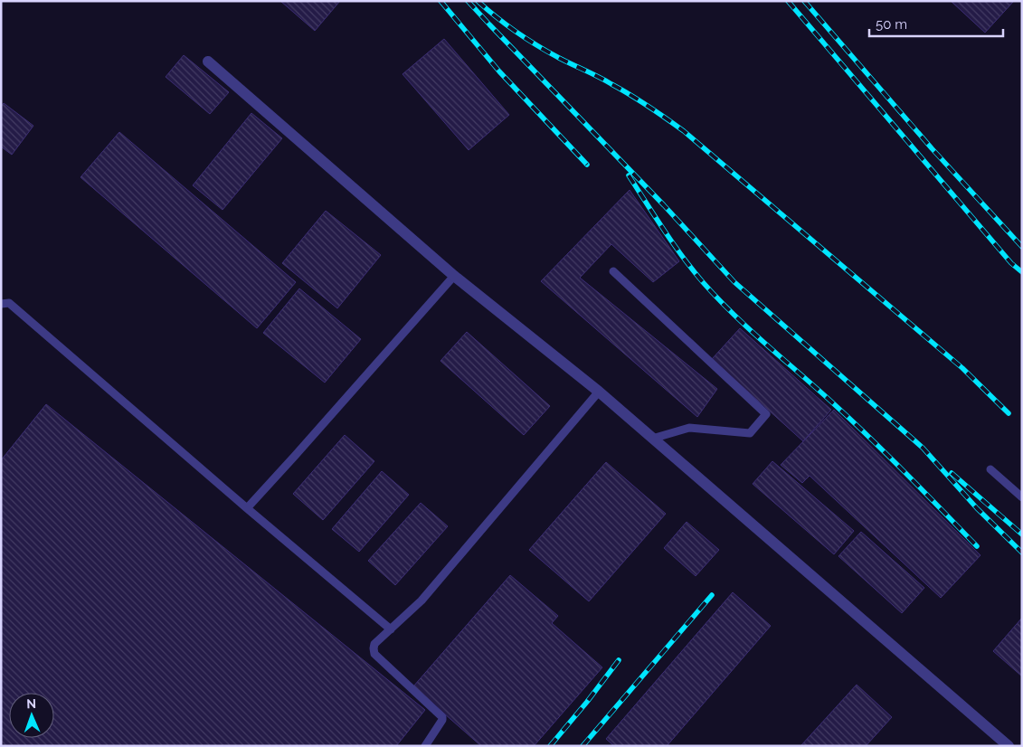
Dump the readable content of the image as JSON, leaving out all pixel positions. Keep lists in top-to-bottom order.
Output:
{
  "scale_bar": "50 m",
  "north": "top"
}
